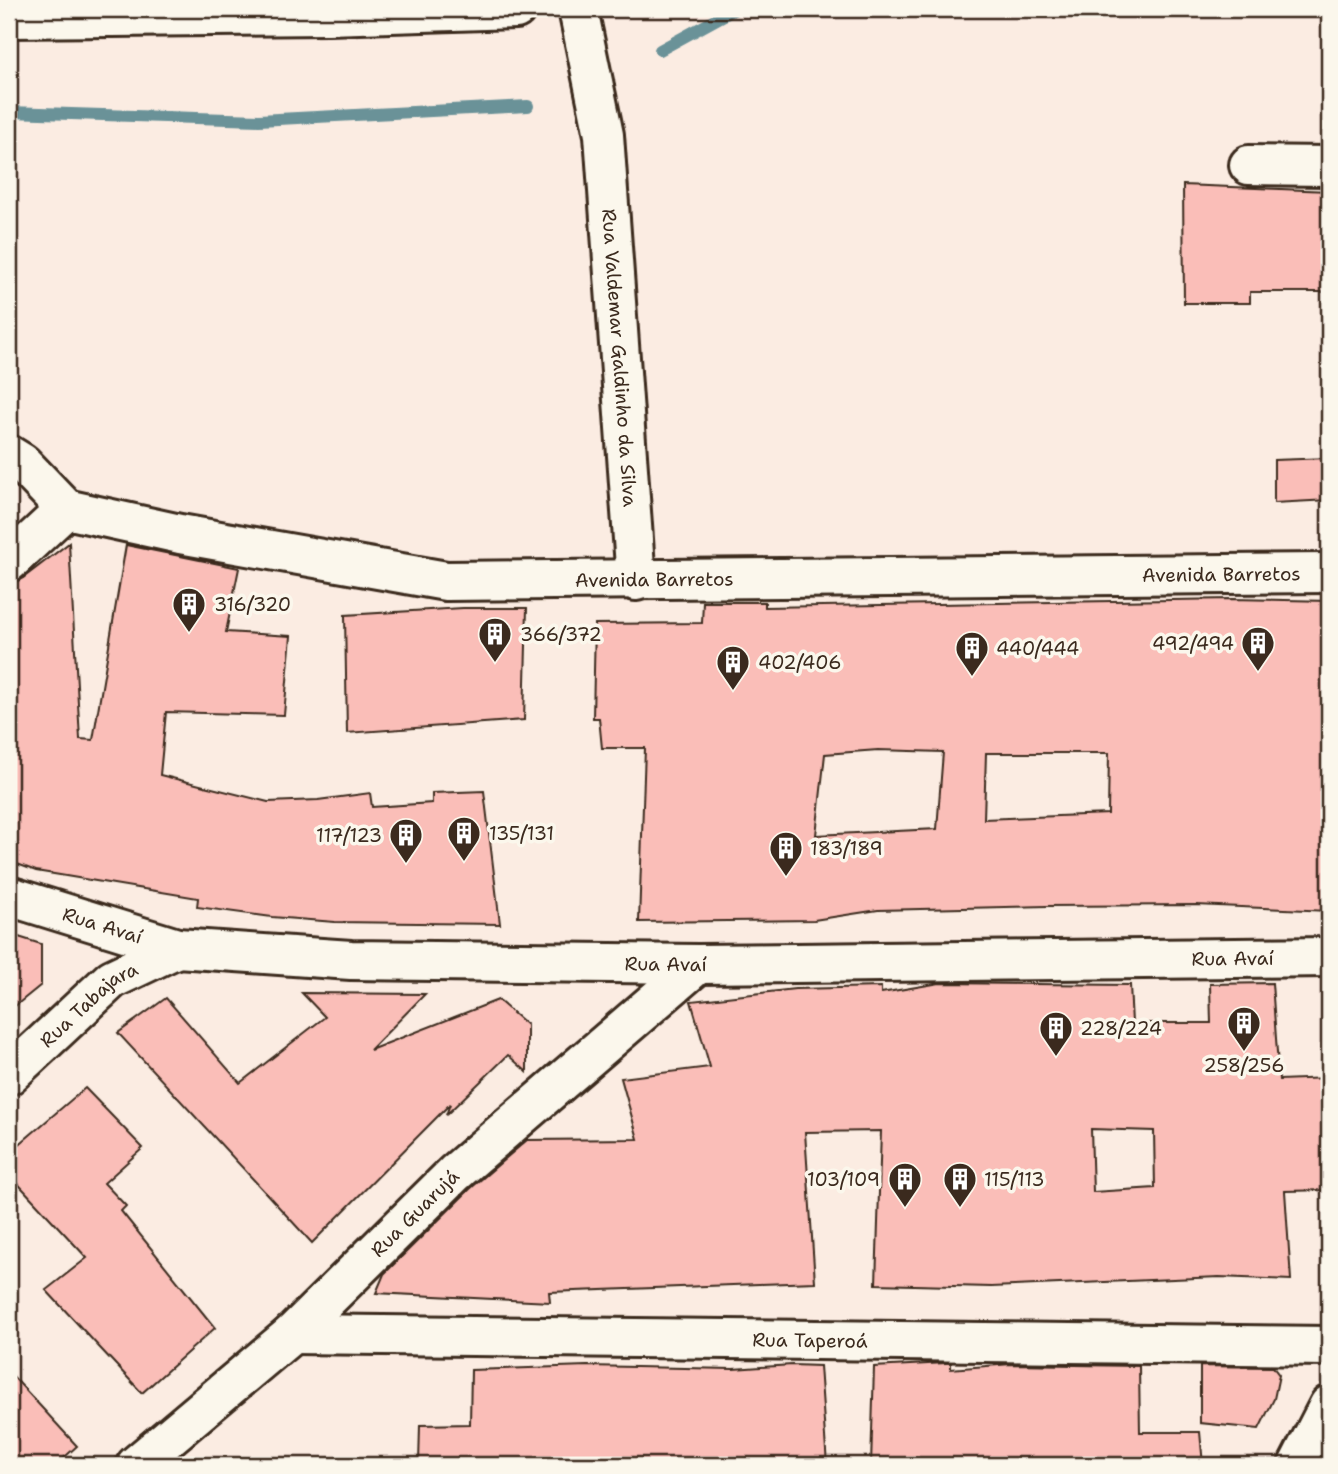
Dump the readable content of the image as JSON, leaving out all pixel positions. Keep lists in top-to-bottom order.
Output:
{
  "streets": {
    "street": [
      "Rua Valdemar Galdinho da Silva",
      "Avenida Barretos",
      "Rua Avaí",
      "Rua Tabajara",
      "Rua Guarujá",
      "Rua Taperoá"
    ]
  },
  "crossings": [
    ["Rua Valdemar Galdinho da Silva", "Avenida Barretos"],
    ["Rua Avaí", "Rua Tabajara"],
    ["Rua Avaí", "Rua Guarujá"],
    ["Rua Guarujá", "Rua Taperoá"]
  ],
  "places": {
    "building": [
      "316/320",
      "366/372",
      "492/494",
      "440/444",
      "402/406",
      "135/131",
      "117/123",
      "183/189",
      "258/256",
      "228/224",
      "103/109",
      "115/113"
    ]
  }
}
